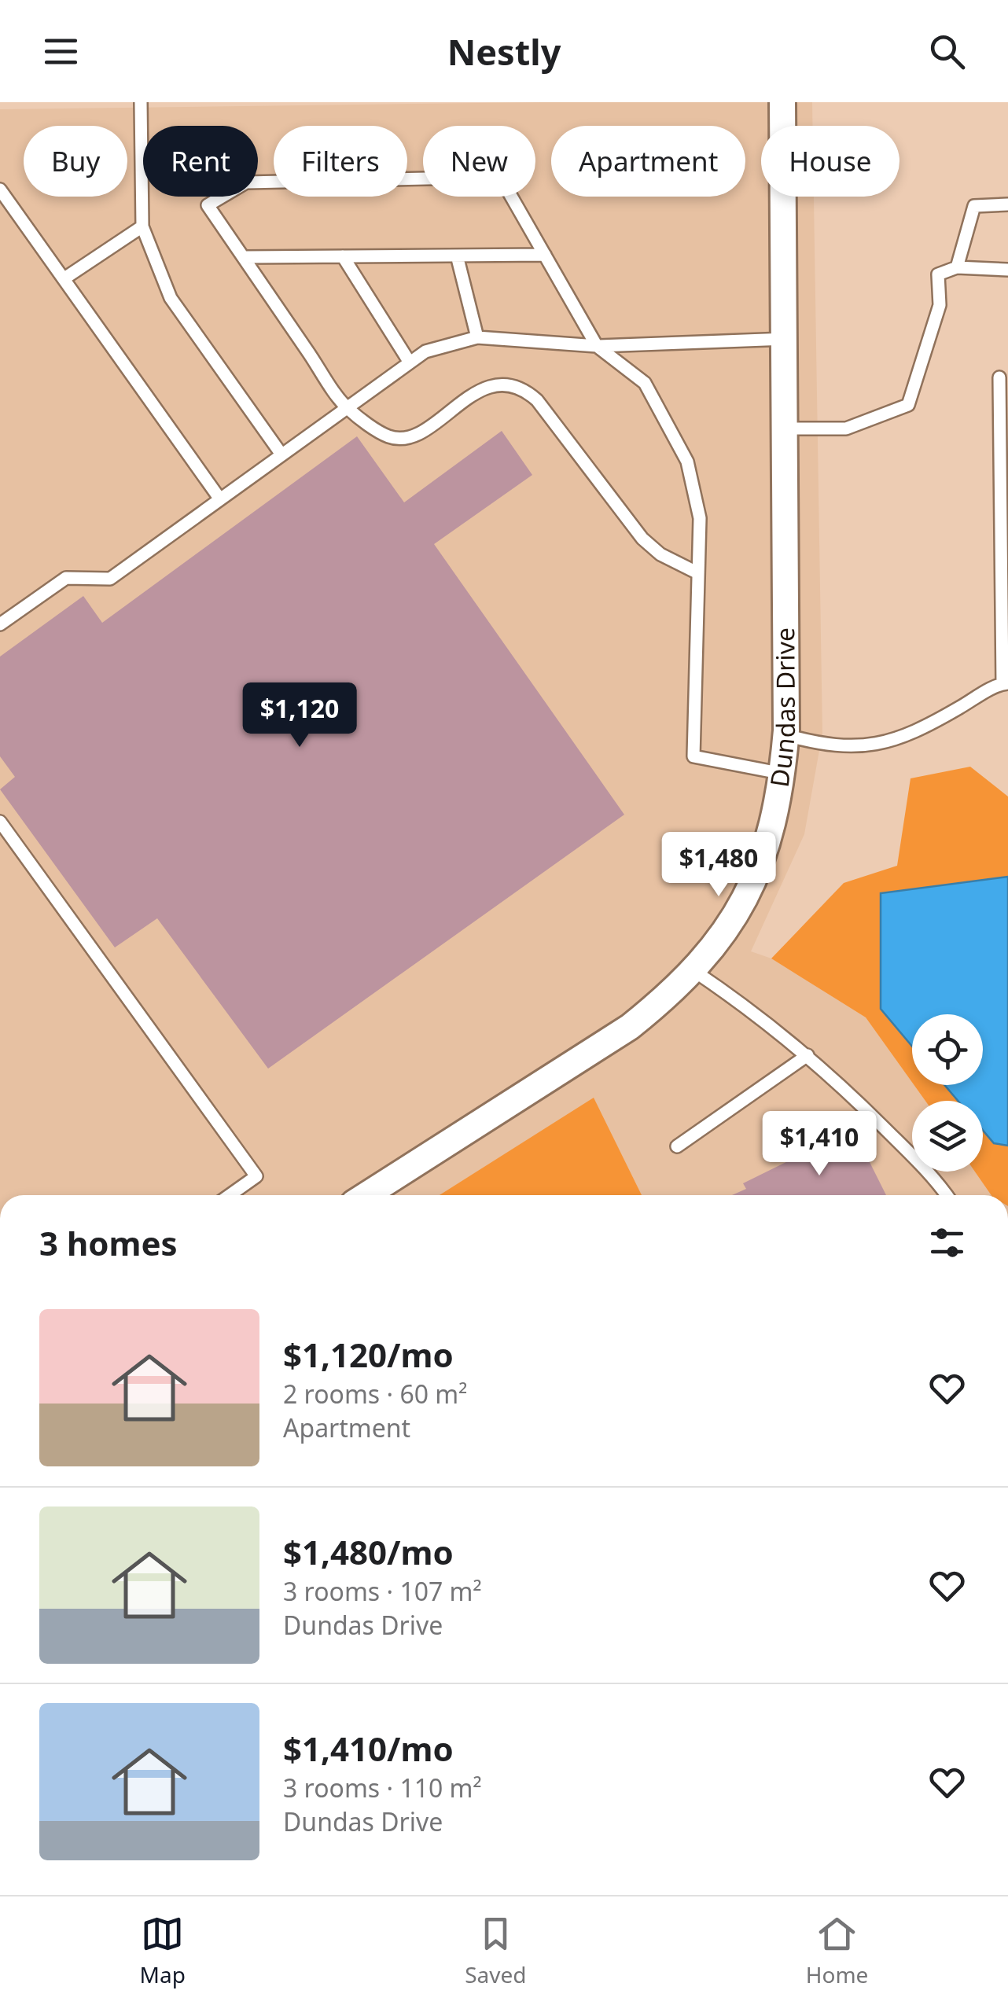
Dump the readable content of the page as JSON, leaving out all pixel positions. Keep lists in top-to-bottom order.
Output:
{
  "streets": {
    "street": ["Dundas Drive"]
  },
  "page": {
    "header": "Nestly",
    "chip": [
      "Buy",
      "Rent",
      "Filters",
      "New",
      "Apartment",
      "House"
    ],
    "price": ["$1,120", "$1,480", "$1,410"],
    "heading": "3 homes",
    "list": [
      {
        "name": "$1,120/mo",
        "note": "2 rooms · 60 m² · Apartment"
      },
      {
        "name": "$1,480/mo",
        "note": "3 rooms · 107 m² · Dundas Drive"
      },
      {
        "name": "$1,410/mo",
        "note": "3 rooms · 110 m² · Dundas Drive"
      }
    ],
    "tabs": ["Map", "Saved", "Home"]
  }
}
